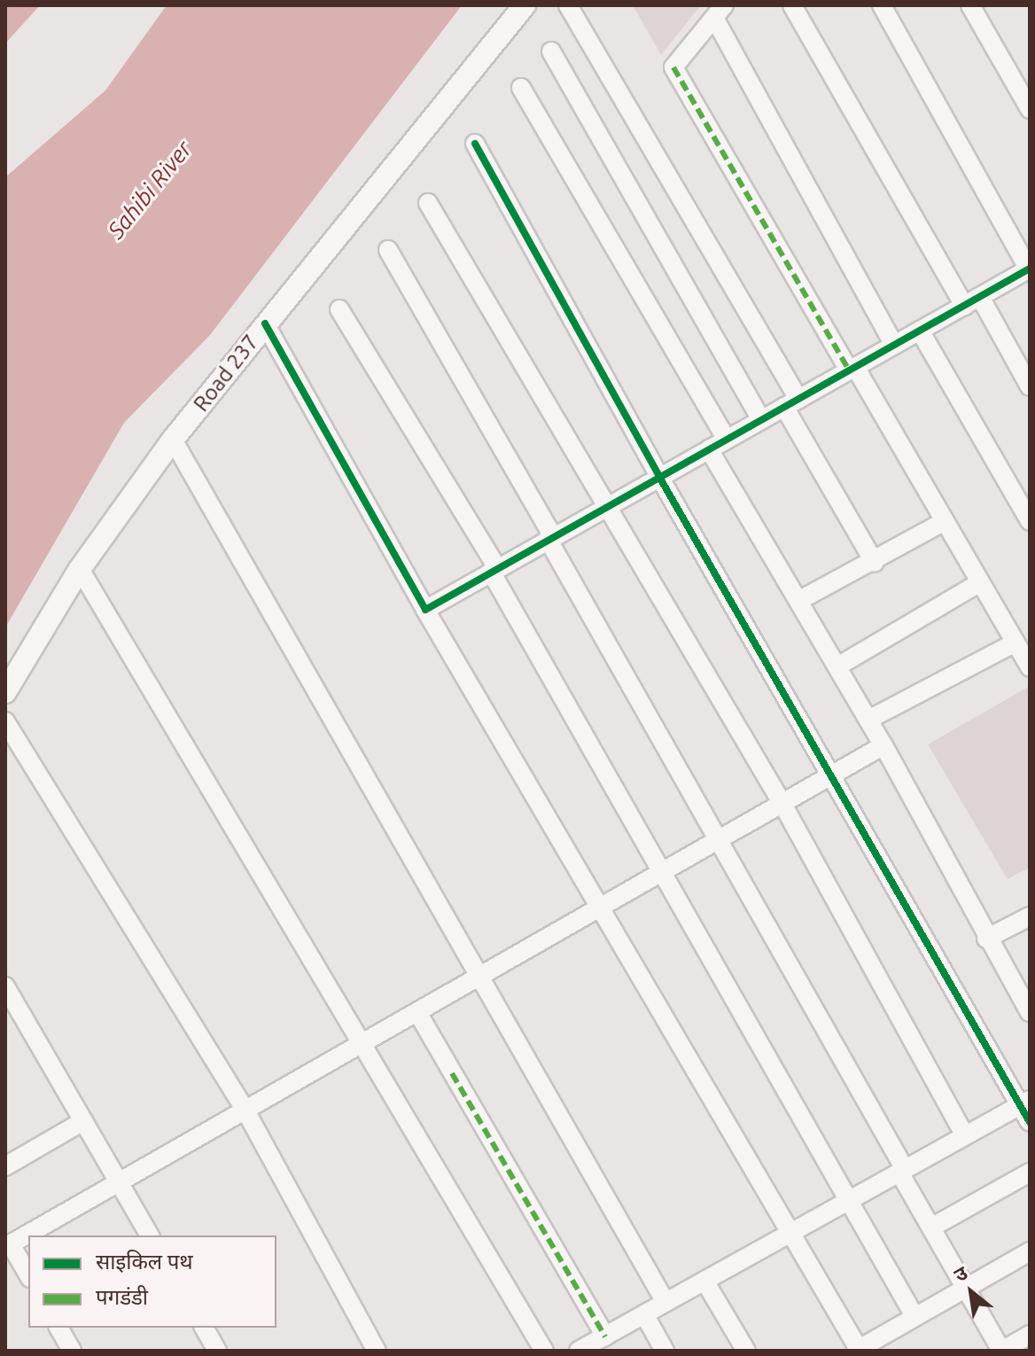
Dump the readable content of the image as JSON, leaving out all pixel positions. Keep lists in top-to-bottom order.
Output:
{
  "streets": {
    "street": ["Road 237"]
  },
  "water": ["Sahibi River"],
  "legend": ["साइकिल पथ", "पगडंडी"],
  "north": "top left"
}
